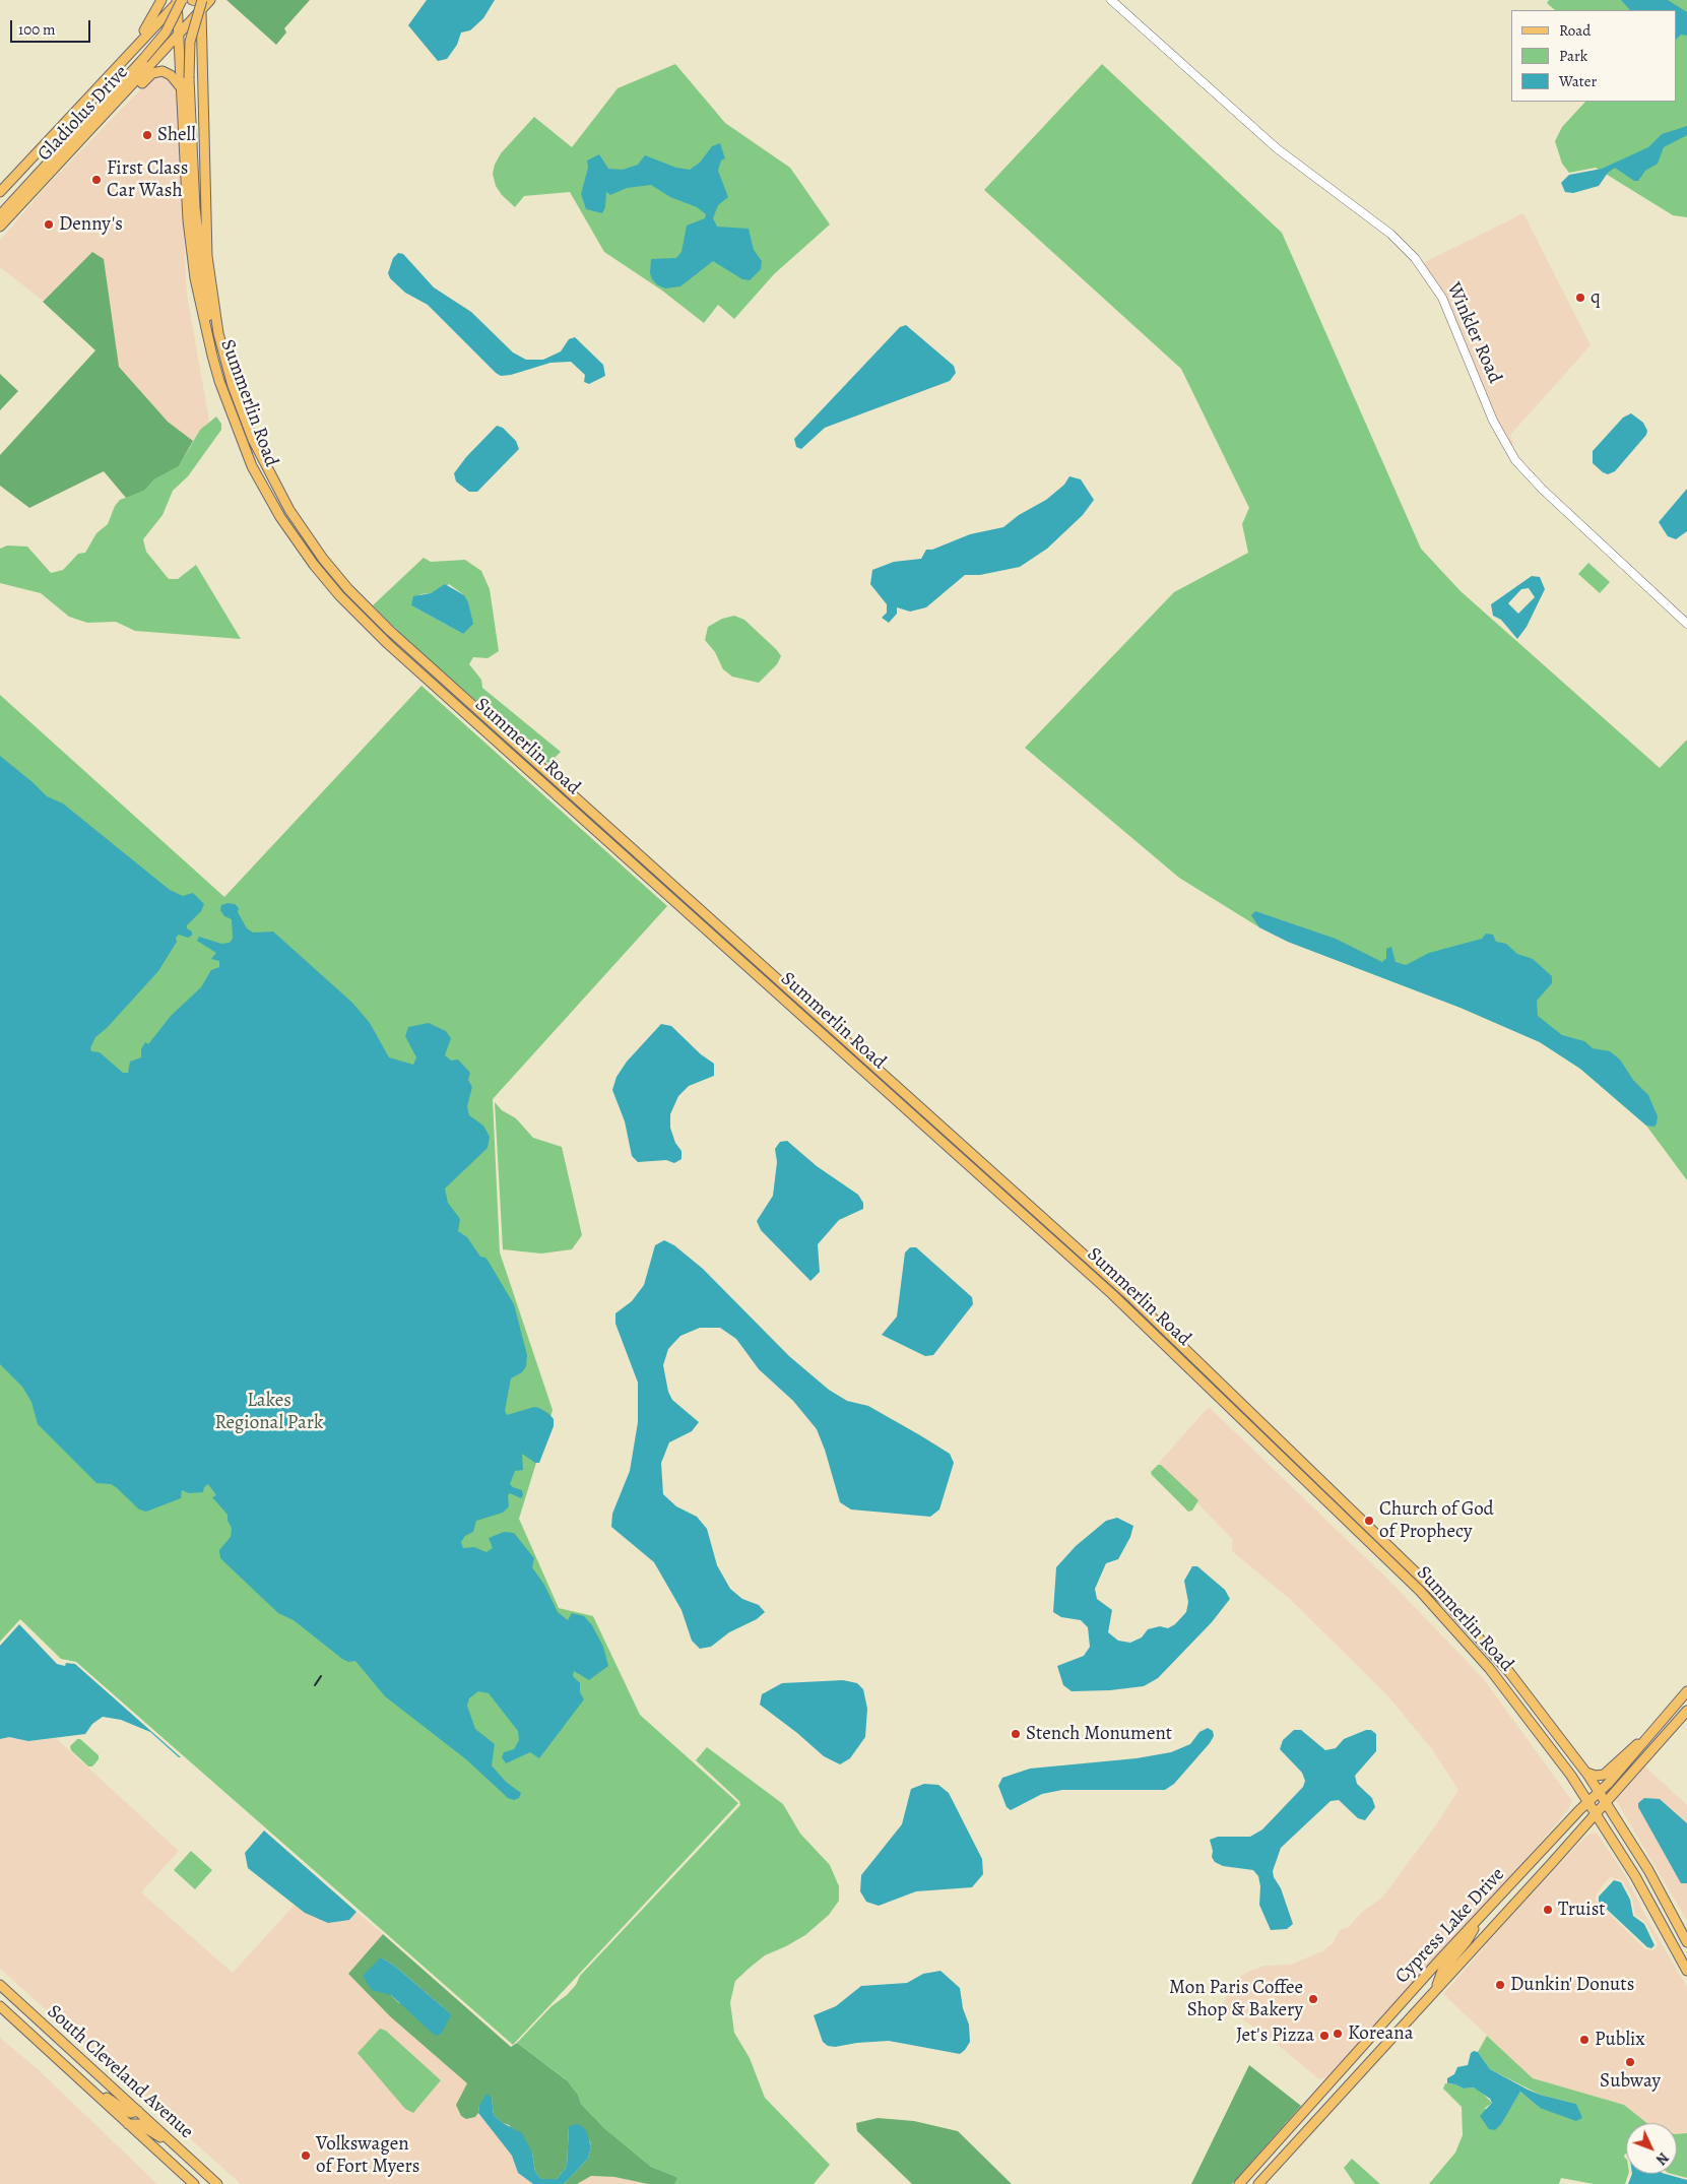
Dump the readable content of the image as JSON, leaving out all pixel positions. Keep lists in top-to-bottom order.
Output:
{
  "streets": {
    "main road": [
      "Gladiolus Drive",
      "Summerlin Road",
      "Cypress Lake Drive",
      "South Cleveland Avenue"
    ],
    "street": ["Winkler Road"]
  },
  "crossings": [
    ["Gladiolus Drive", "Summerlin Road"],
    ["Summerlin Road", "Cypress Lake Drive"]
  ],
  "parks": ["Lakes Regional Park"],
  "places": [
    "Shell",
    "First Class Car Wash",
    "Denny's",
    "q",
    "Church of God of Prophecy",
    "Stench Monument",
    "Truist",
    "Dunkin' Donuts",
    "Mon Paris Coffee Shop & Bakery",
    "Koreana",
    "Jet's Pizza",
    "Publix",
    "Subway",
    "Volkswagen of Fort Myers"
  ],
  "legend": ["Road", "Park", "Water"],
  "scale_bar": "100 m",
  "north": "bottom right"
}
